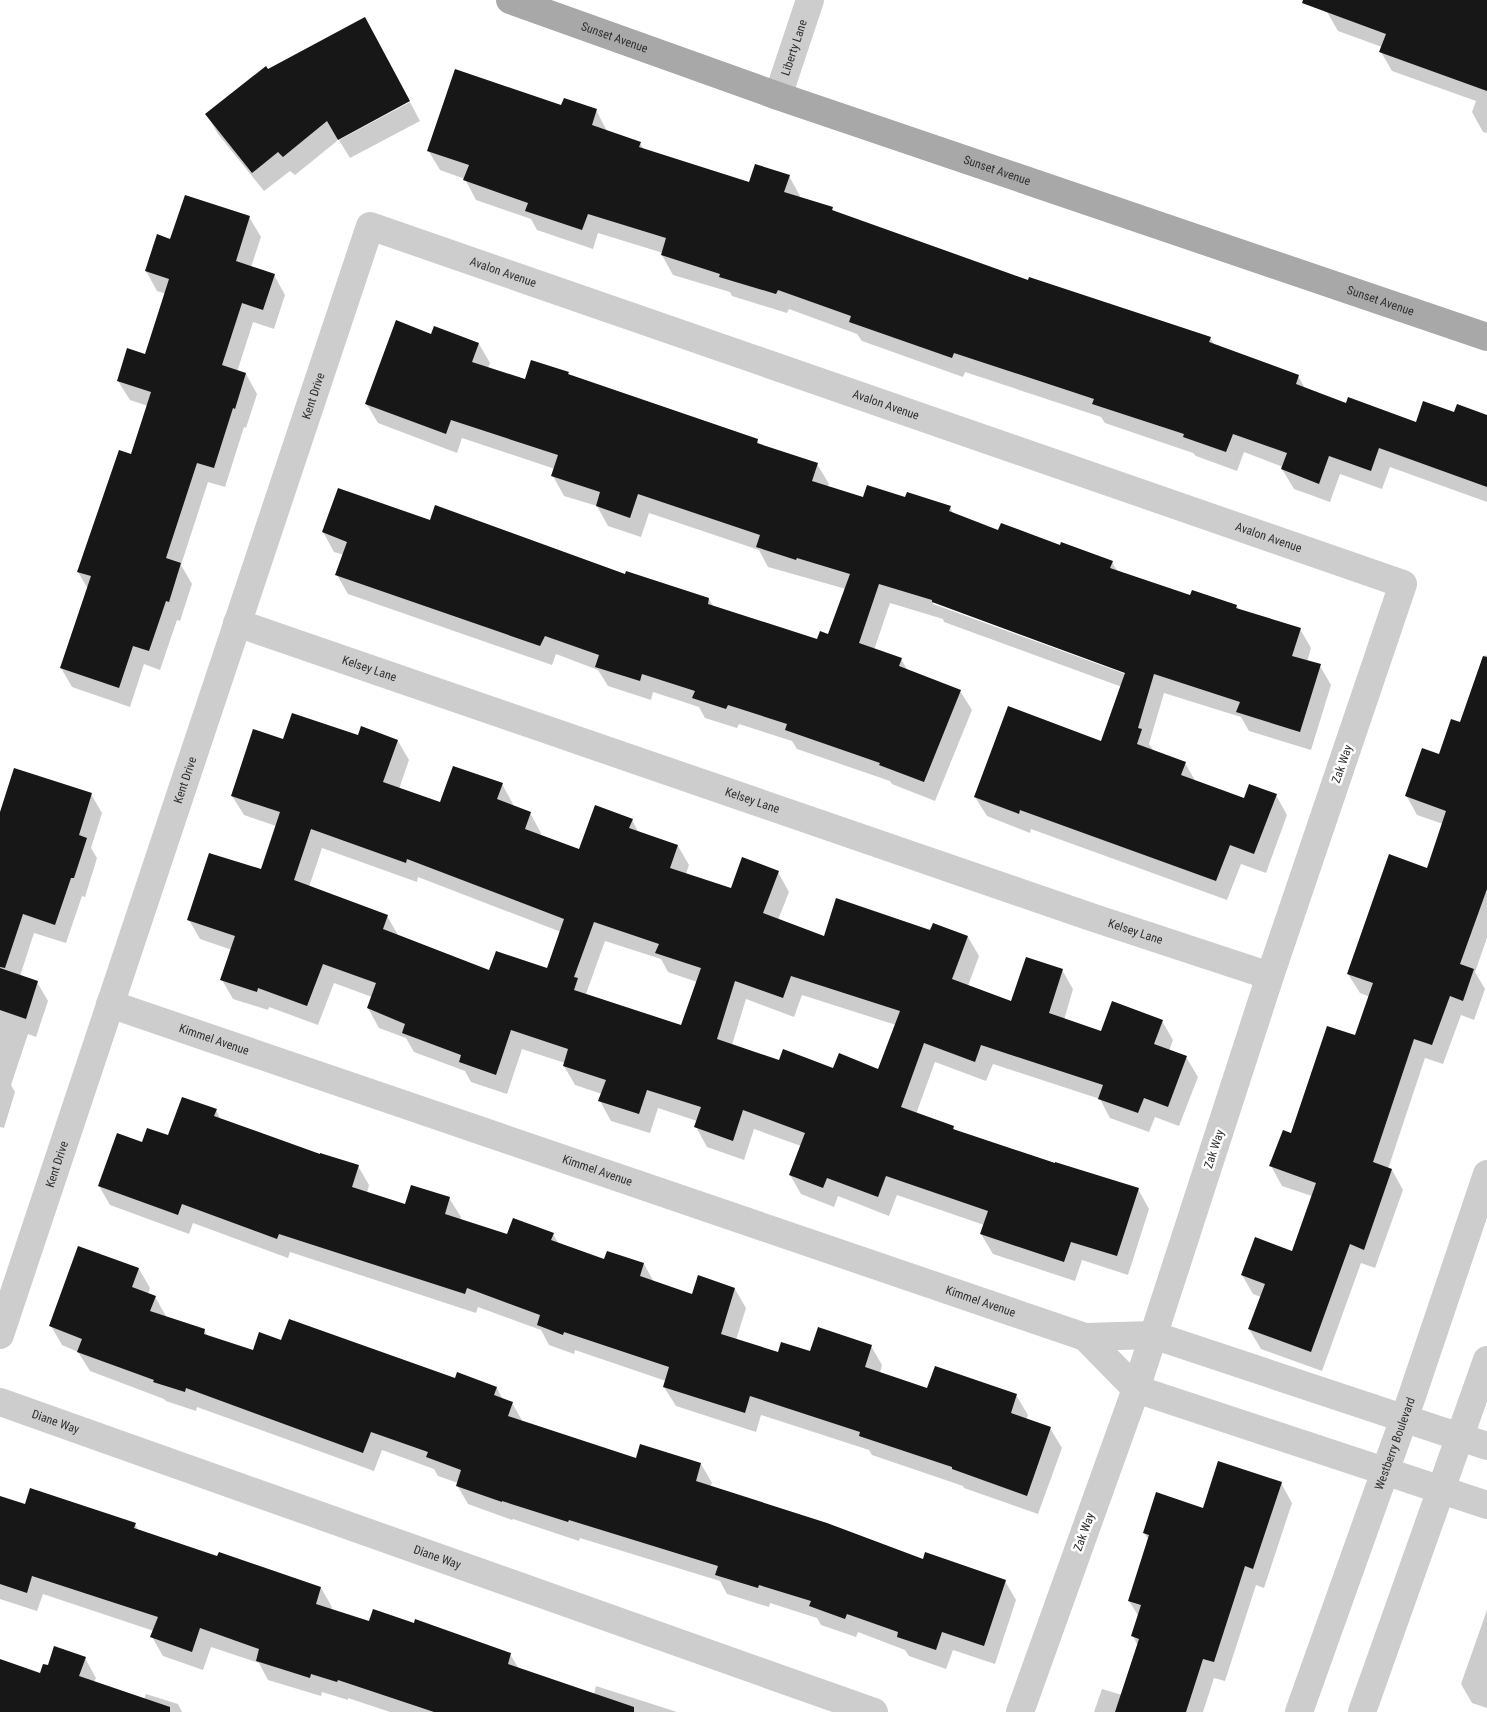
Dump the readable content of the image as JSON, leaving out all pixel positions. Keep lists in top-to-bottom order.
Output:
{
  "streets": {
    "main road": ["Sunset Avenue"],
    "street": [
      "Liberty Lane",
      "Avalon Avenue",
      "Kent Drive",
      "Kelsey Lane",
      "Zak Way",
      "Kimmel Avenue",
      "Diane Way",
      "Westberry Boulevard"
    ]
  },
  "crossings": [
    ["Sunset Avenue", "Liberty Lane"],
    ["Avalon Avenue", "Kent Drive"],
    ["Avalon Avenue", "Zak Way"],
    ["Kent Drive", "Kelsey Lane"],
    ["Kent Drive", "Kimmel Avenue"],
    ["Kelsey Lane", "Zak Way"],
    ["Zak Way", "Kimmel Avenue"],
    ["Kimmel Avenue", "Westberry Boulevard"]
  ]
}
